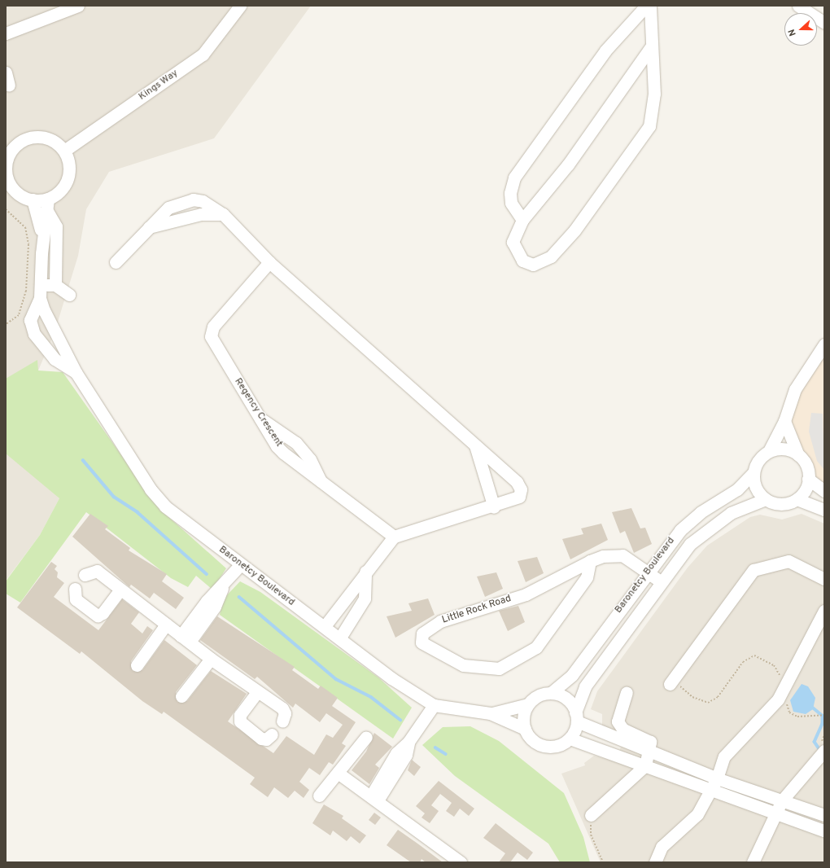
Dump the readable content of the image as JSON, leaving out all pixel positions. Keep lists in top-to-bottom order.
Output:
{
  "streets": {
    "street": [
      "Kings Way",
      "Regency Crescent",
      "Baronetcy Boulevard",
      "Little Rock Road"
    ]
  },
  "crossings": [
    ["Kings Way", "Baronetcy Boulevard"],
    ["Baronetcy Boulevard", "Little Rock Road"]
  ],
  "north": "left"
}
